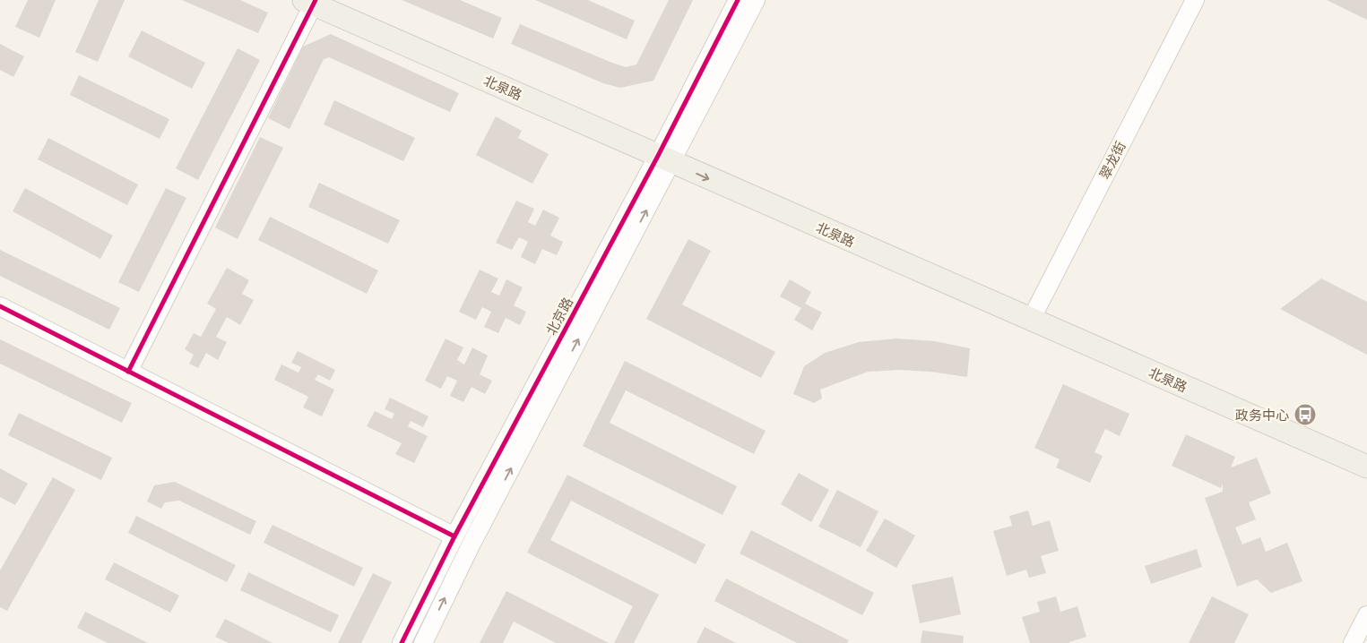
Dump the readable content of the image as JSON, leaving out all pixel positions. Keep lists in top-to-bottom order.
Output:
{
  "streets": {
    "main road": ["北泉路"],
    "street": ["翠龙街", "北京路"]
  },
  "crossings": [
    ["北泉路", "翠龙街"],
    ["北泉路", "北京路"]
  ],
  "places": {
    "bus stop": ["政务中心"]
  }
}
